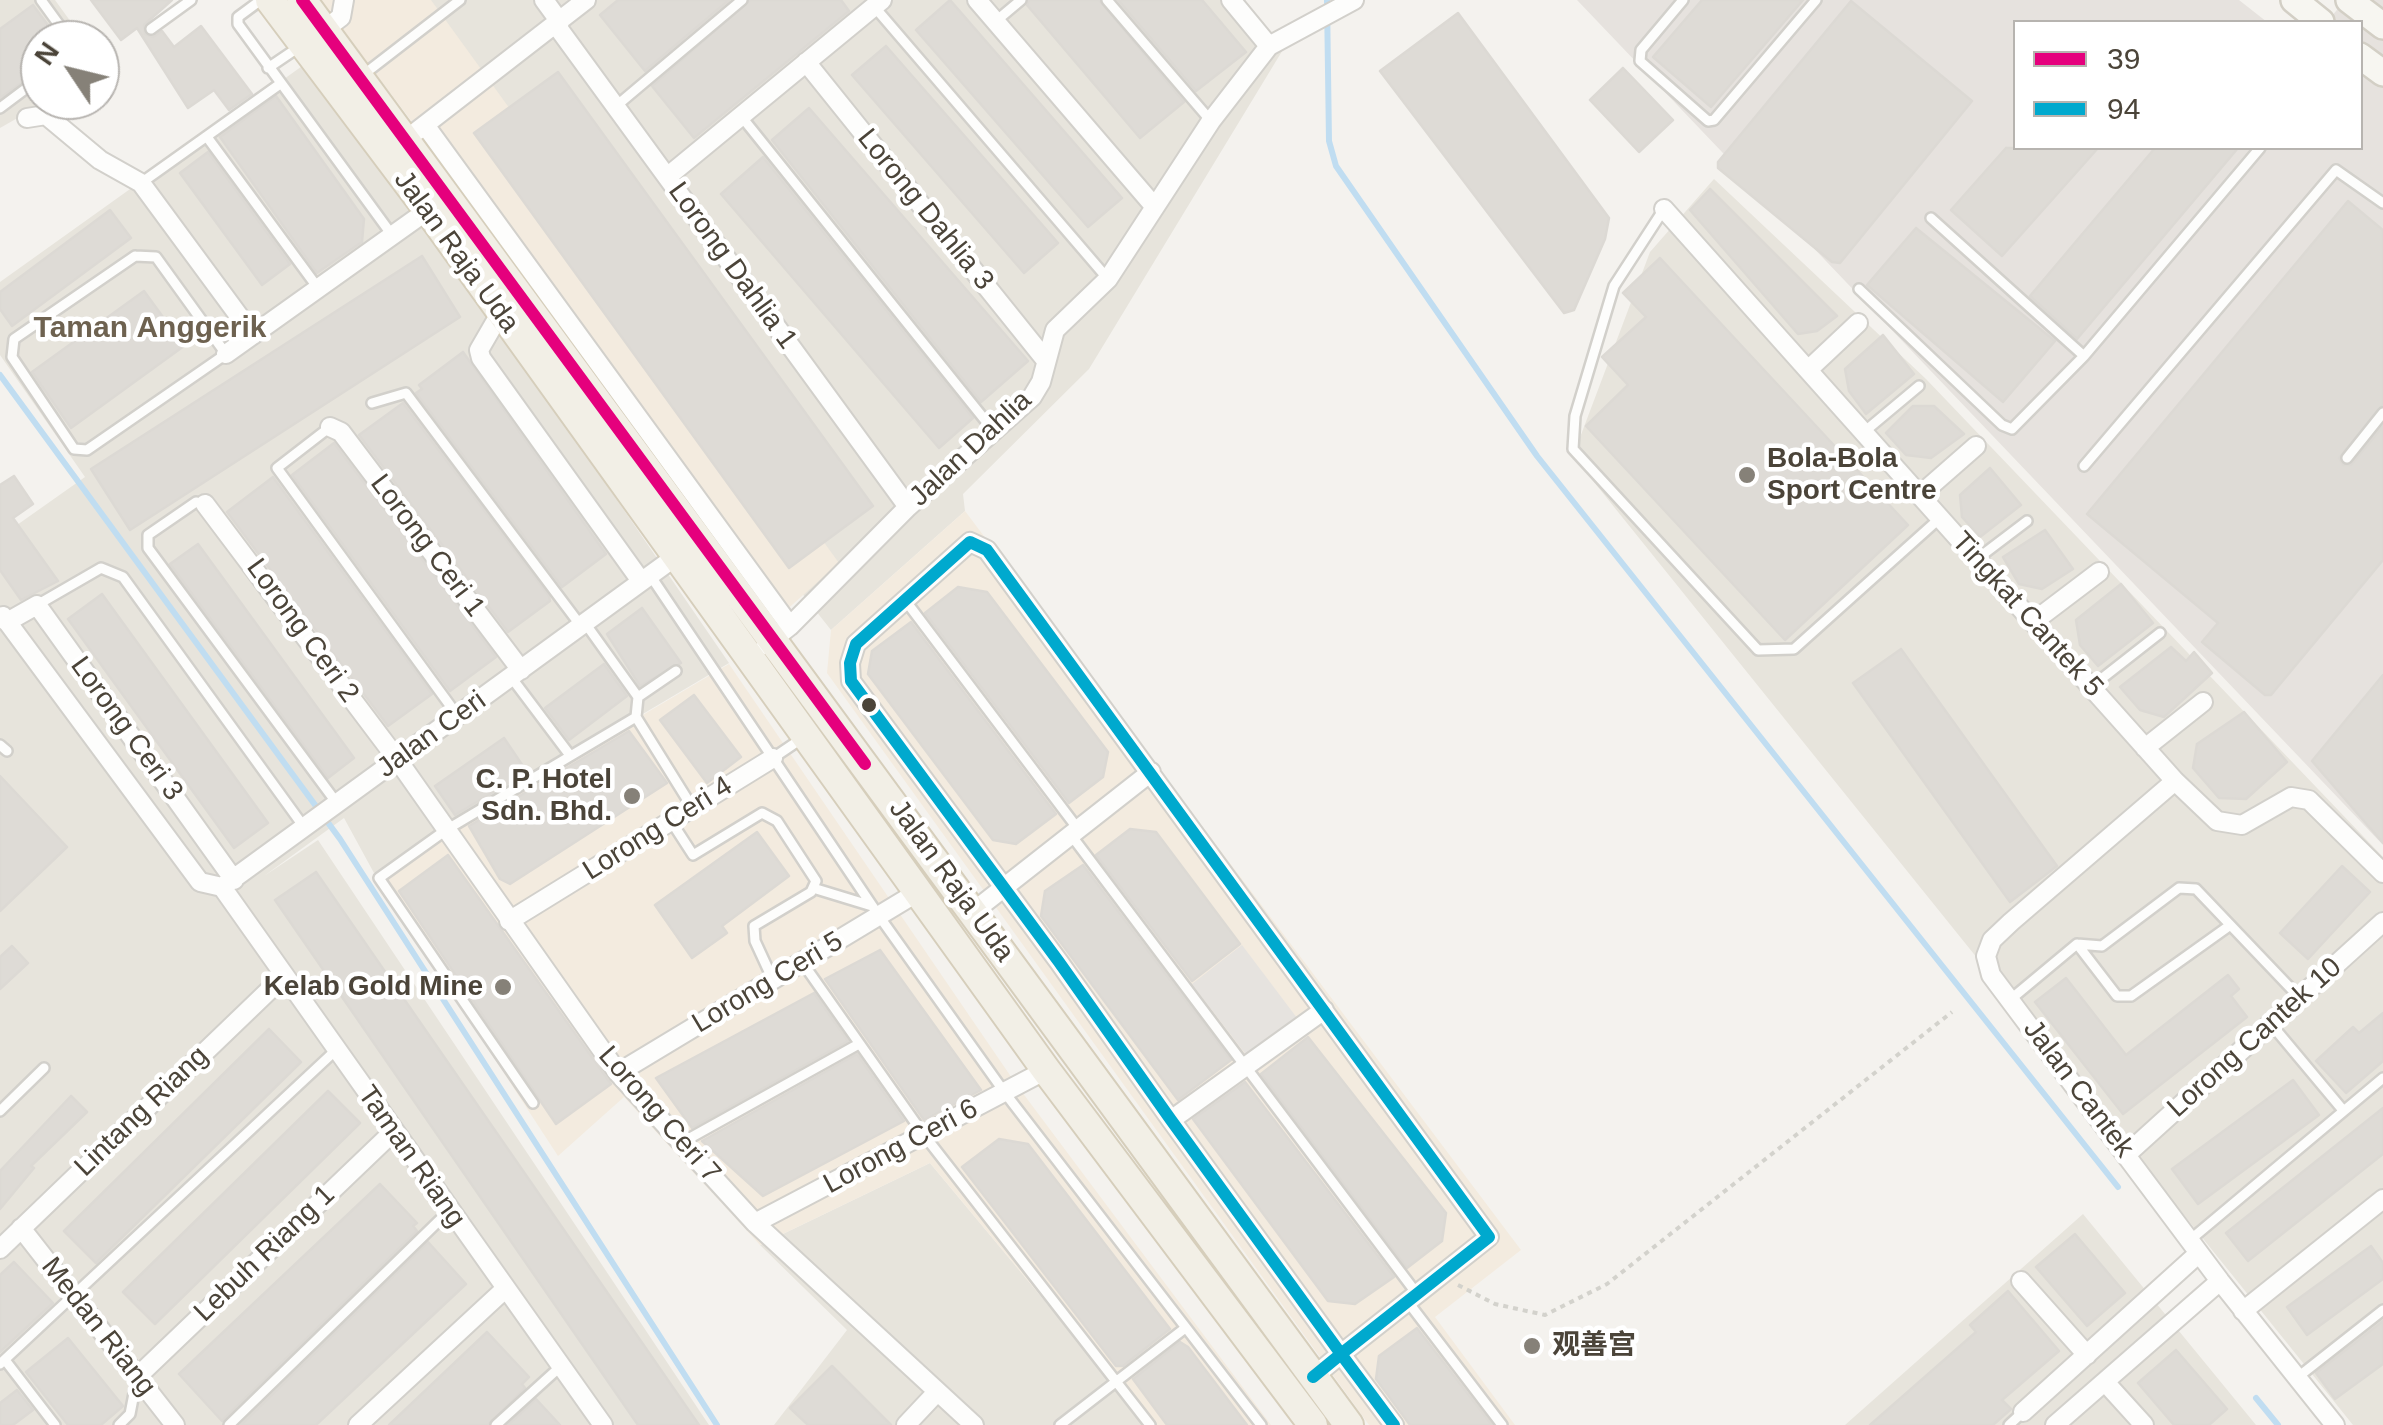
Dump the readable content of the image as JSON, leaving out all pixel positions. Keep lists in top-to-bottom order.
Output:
{
  "streets": {
    "main road": ["Jalan Raja Uda"],
    "street": [
      "Lorong Dahlia 3",
      "Lorong Dahlia 1",
      "Jalan Dahlia",
      "Lorong Ceri 1",
      "Tingkat Cantek 5",
      "Lorong Ceri 2",
      "Lorong Ceri 3",
      "Jalan Ceri",
      "Lorong Ceri 4",
      "Lorong Ceri 5",
      "Lorong Cantek 10",
      "Jalan Cantek",
      "Lintang Riang",
      "Lorong Ceri 7",
      "Lorong Ceri 6",
      "Taman Riang",
      "Lebuh Riang 1",
      "Medan Riang"
    ]
  },
  "crossings": [
    ["Lorong Dahlia 3", "Jalan Dahlia"],
    ["Jalan Raja Uda", "Jalan Dahlia"],
    ["Jalan Raja Uda", "Jalan Ceri"],
    ["Jalan Raja Uda", "Lorong Ceri 4"],
    ["Jalan Raja Uda", "Lorong Ceri 5"],
    ["Jalan Raja Uda", "Lorong Ceri 6"],
    ["Lorong Dahlia 1", "Jalan Dahlia"],
    ["Lorong Ceri 1", "Jalan Ceri"],
    ["Tingkat Cantek 5", "Jalan Cantek"],
    ["Lorong Ceri 2", "Jalan Ceri"],
    ["Lorong Ceri 2", "Lorong Ceri 7"],
    ["Lorong Ceri 3", "Jalan Ceri"],
    ["Lorong Ceri 3", "Taman Riang"],
    ["Jalan Ceri", "Lorong Ceri 7"],
    ["Jalan Ceri", "Taman Riang"],
    ["Lorong Ceri 4", "Lorong Ceri 7"],
    ["Lorong Ceri 5", "Lorong Ceri 7"],
    ["Lorong Cantek 10", "Jalan Cantek"],
    ["Lintang Riang", "Taman Riang"],
    ["Lintang Riang", "Medan Riang"],
    ["Lorong Ceri 7", "Lorong Ceri 6"],
    ["Taman Riang", "Lebuh Riang 1"],
    ["Lebuh Riang 1", "Medan Riang"]
  ],
  "districts": ["Taman Anggerik"],
  "places": [
    "Bola-Bola Sport Centre",
    "C. P. Hotel Sdn. Bhd.",
    "Kelab Gold Mine",
    "观善宫"
  ],
  "lines": ["transit line 39", "transit line 94"],
  "legend": ["39", "94"],
  "north": "top left"
}
